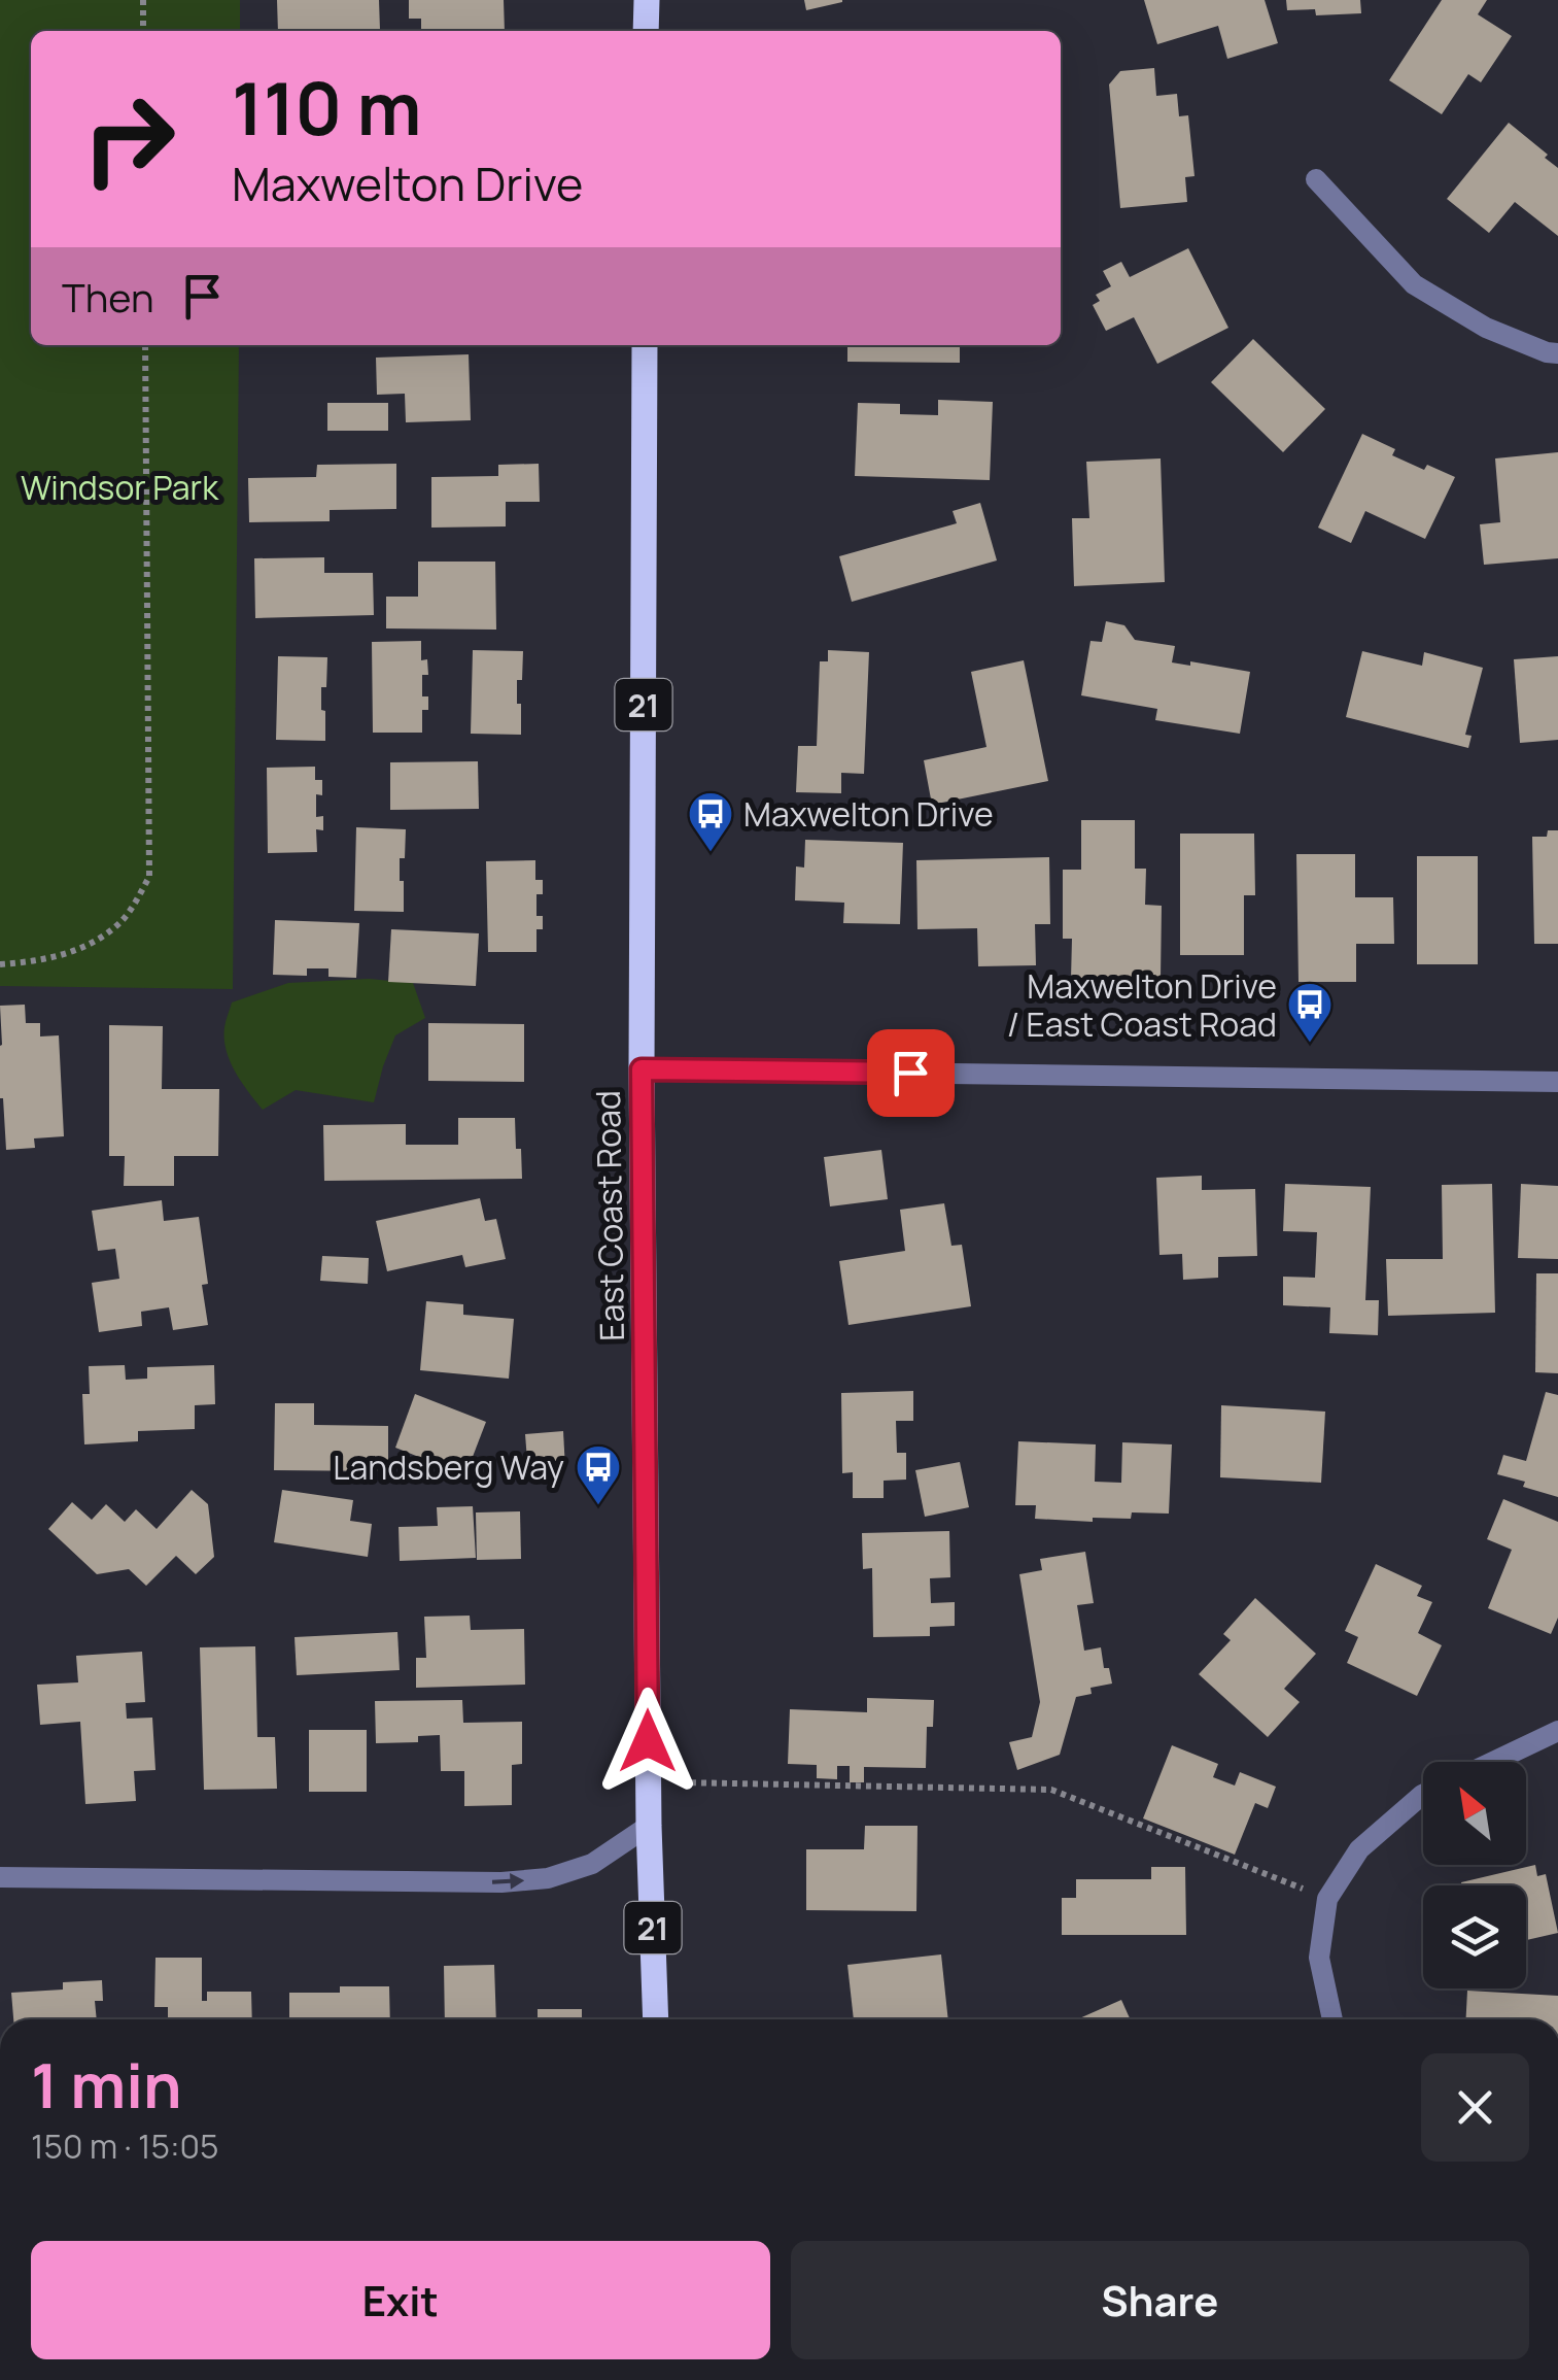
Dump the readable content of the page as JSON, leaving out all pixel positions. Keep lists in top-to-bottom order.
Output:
{
  "streets": {
    "main road": ["21", "East Coast Road"]
  },
  "parks": ["Windsor Park"],
  "places": {
    "bus stop": ["Maxwelton Drive", "Maxwelton Drive / East Coast Road", "Landsberg Way"]
  },
  "north": "top left",
  "page": {
    "turn": ["110 m", "Maxwelton Drive"],
    "then": "Then",
    "heading": ["1 min", "150 m · 15:05"],
    "buttons": ["Exit", "Share"]
  }
}
